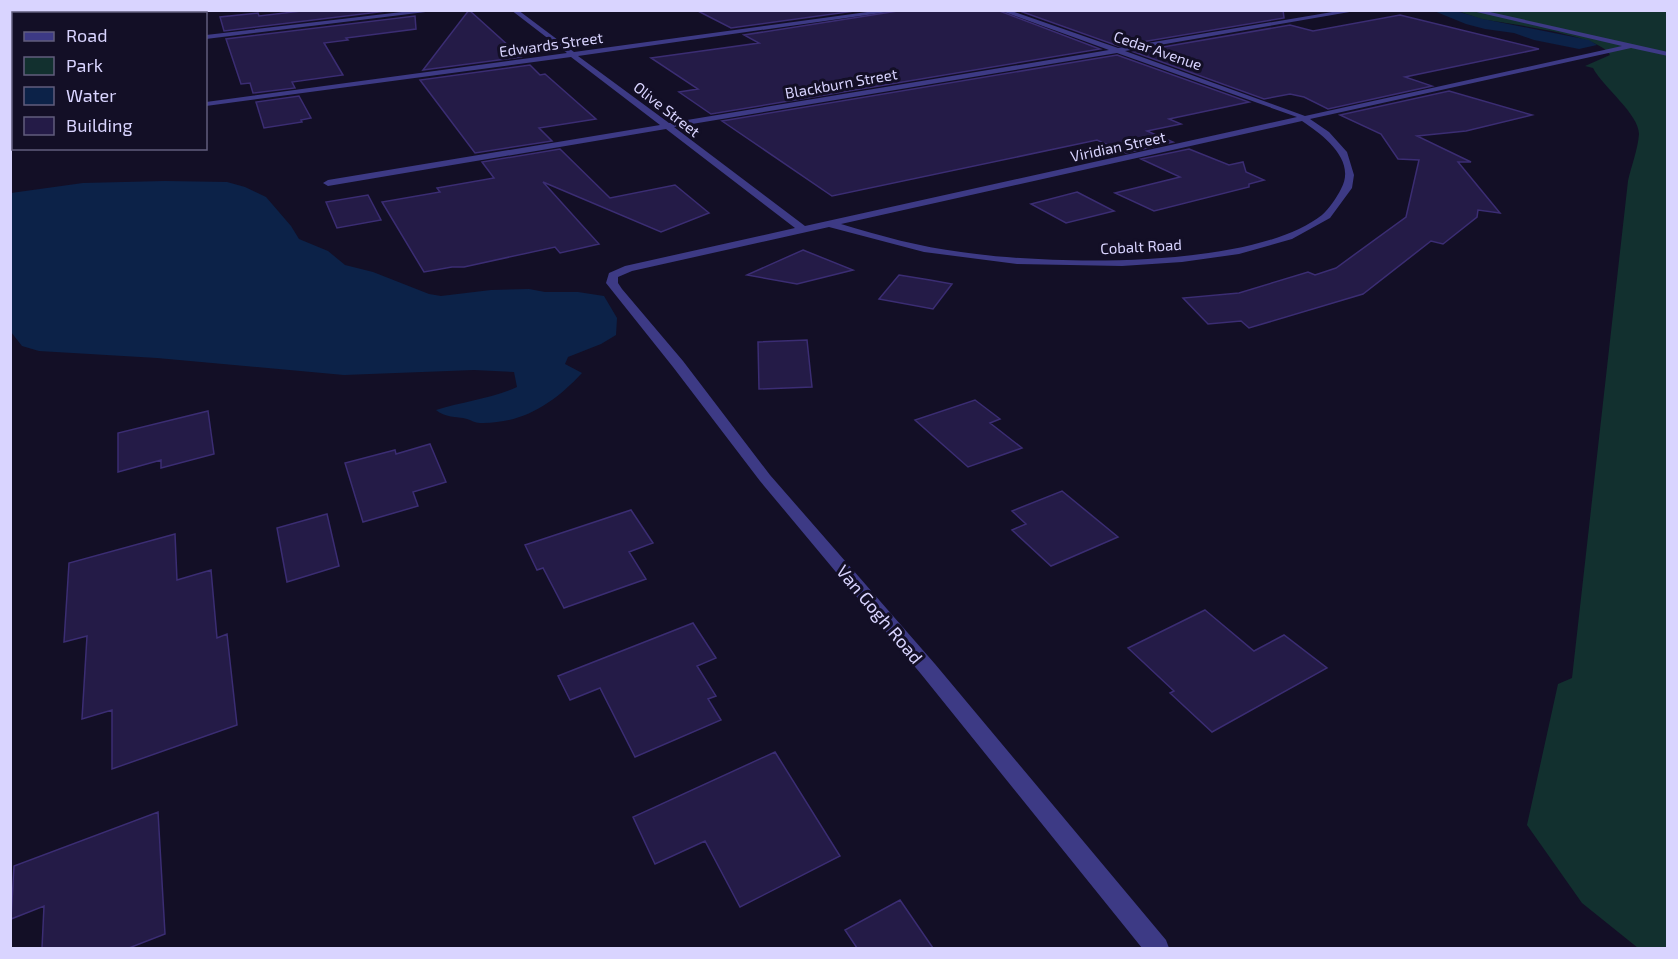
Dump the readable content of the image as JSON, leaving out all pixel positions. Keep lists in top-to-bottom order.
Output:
{
  "streets": {
    "street": [
      "Edwards Street",
      "Cedar Avenue",
      "Blackburn Street",
      "Olive Street",
      "Viridian Street",
      "Cobalt Road",
      "Van Gogh Road"
    ]
  },
  "crossings": [
    ["Edwards Street", "Olive Street"],
    ["Cedar Avenue", "Blackburn Street"],
    ["Cedar Avenue", "Viridian Street"],
    ["Cedar Avenue", "Cobalt Road"],
    ["Blackburn Street", "Olive Street"],
    ["Olive Street", "Viridian Street"],
    ["Viridian Street", "Cobalt Road"],
    ["Viridian Street", "Van Gogh Road"]
  ],
  "legend": [
    "Road",
    "Park",
    "Water",
    "Building"
  ]
}
